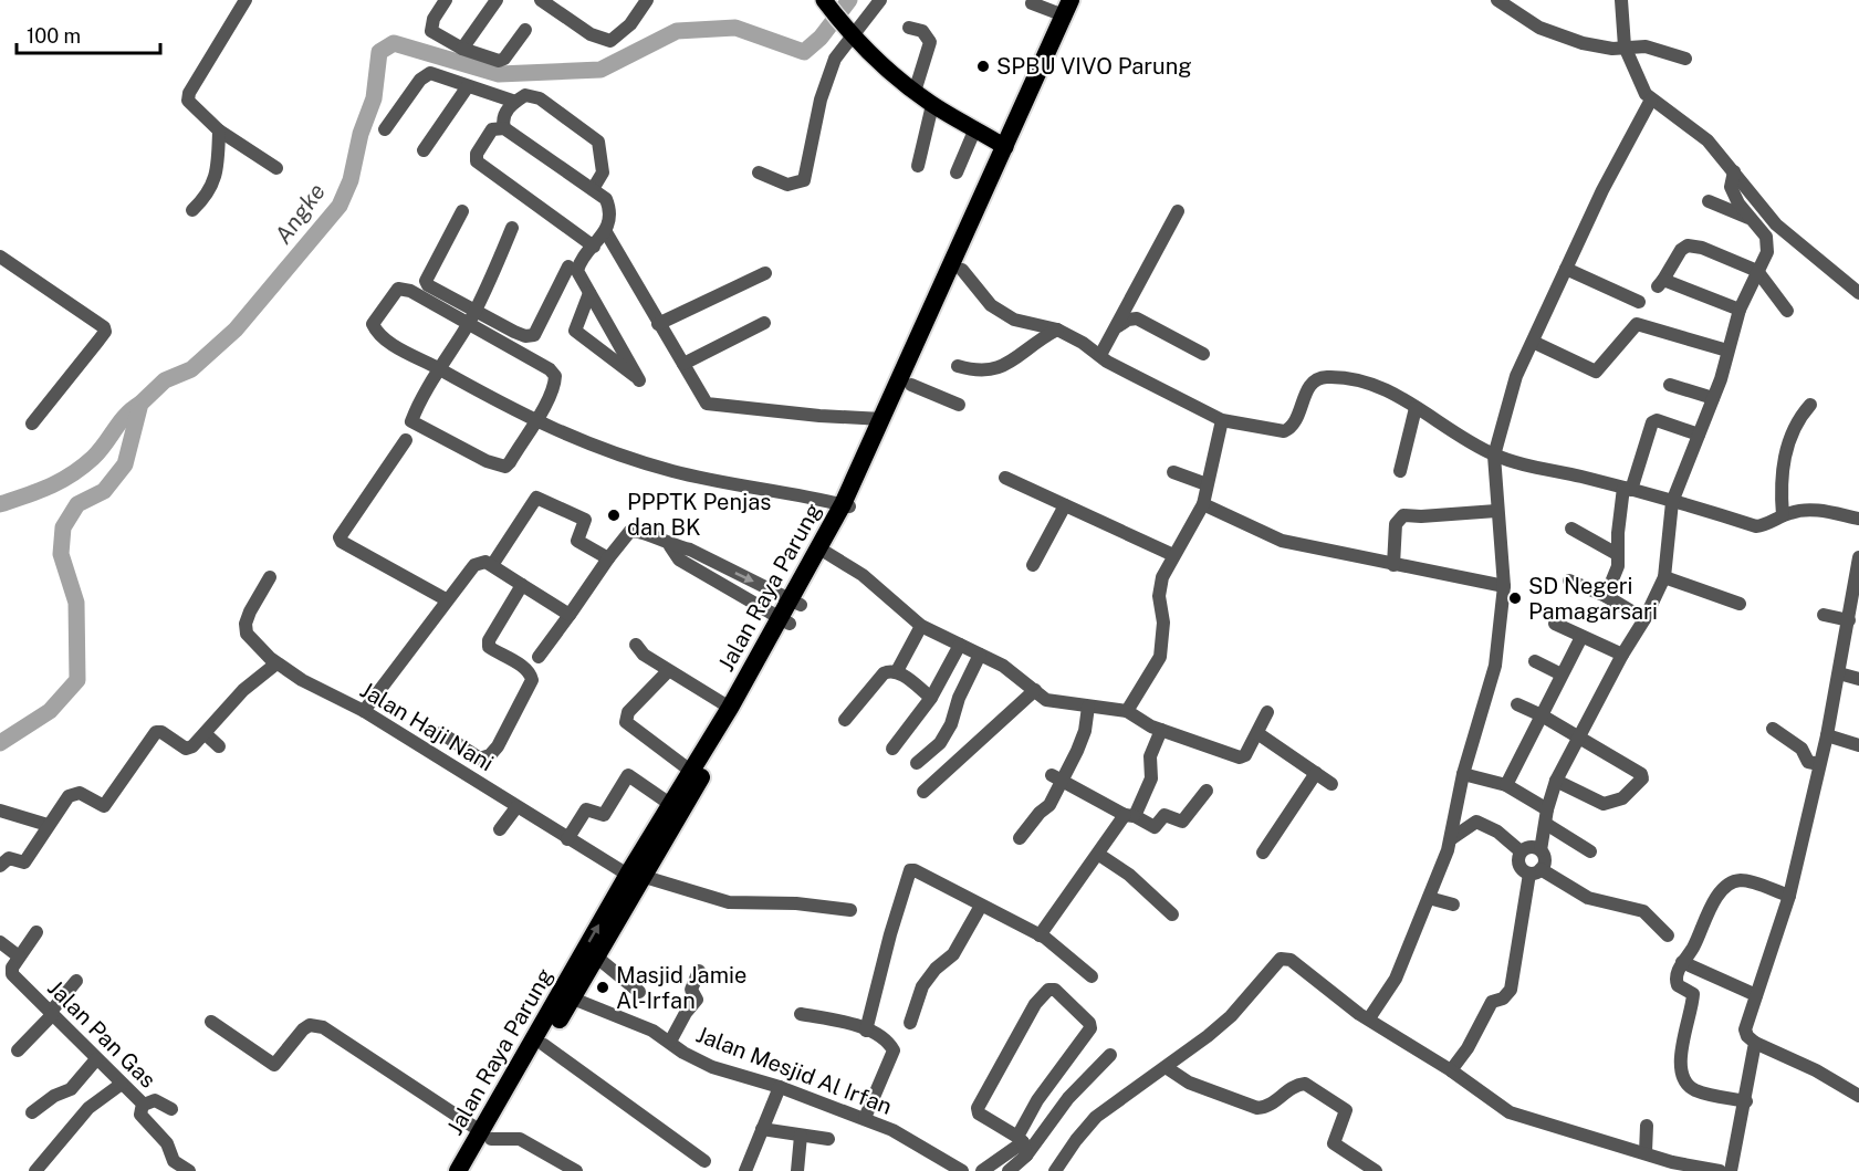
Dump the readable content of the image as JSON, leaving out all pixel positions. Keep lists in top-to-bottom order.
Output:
{
  "streets": {
    "highway": ["Jalan Raya Parung"],
    "street": ["Jalan Haji Nani", "Jalan Pan Gas", "Jalan Mesjid Al Irfan"]
  },
  "crossings": [
    ["Jalan Raya Parung", "Jalan Haji Nani"],
    ["Jalan Raya Parung", "Jalan Mesjid Al Irfan"]
  ],
  "water": ["Angke"],
  "places": [
    "SPBU VIVO Parung",
    "PPPTK Penjas dan BK",
    "SD Negeri Pamagarsari",
    "Masjid Jamie Al-Irfan"
  ],
  "scale_bar": "100 m"
}
